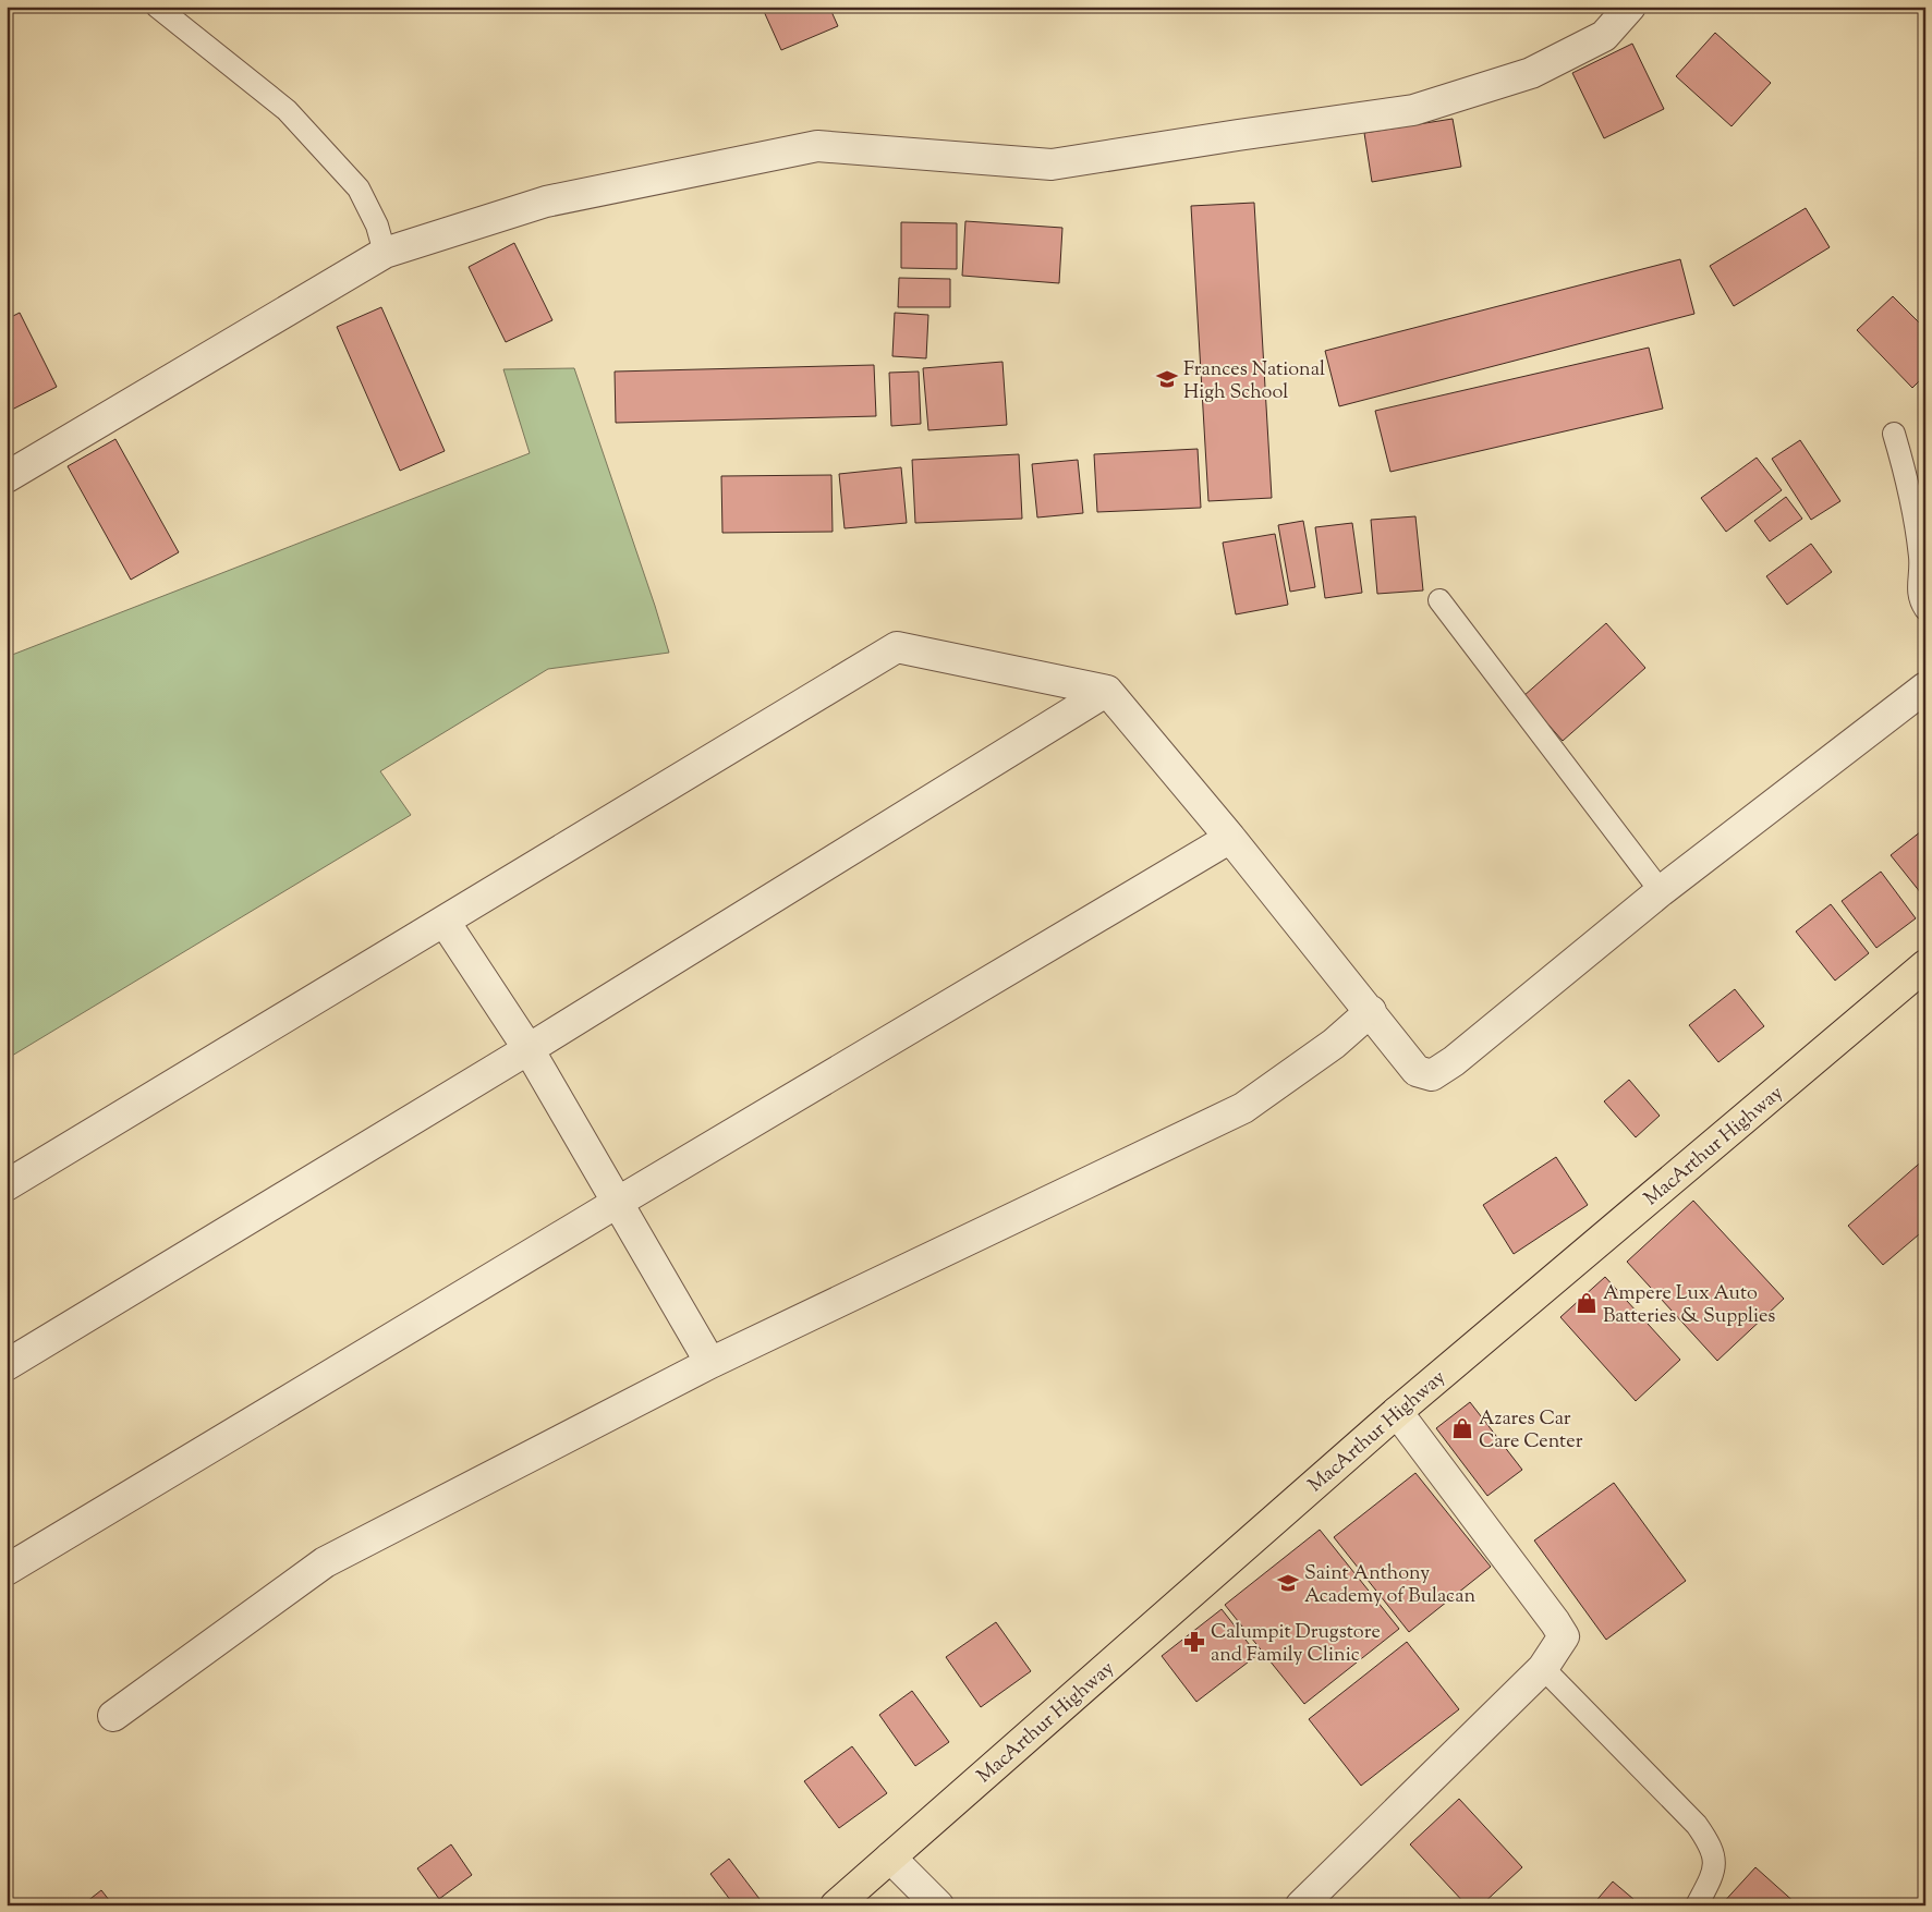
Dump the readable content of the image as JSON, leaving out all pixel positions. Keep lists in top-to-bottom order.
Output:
{
  "streets": {
    "highway": ["MacArthur Highway"]
  },
  "places": {
    "school or university": ["Frances National High School", "Saint Anthony Academy of Bulacan"],
    "shop": ["Ampere Lux Auto Batteries & Supplies", "Azares Car Care Center"],
    "pharmacy": ["Calumpit Drugstore and Family Clinic"]
  }
}
